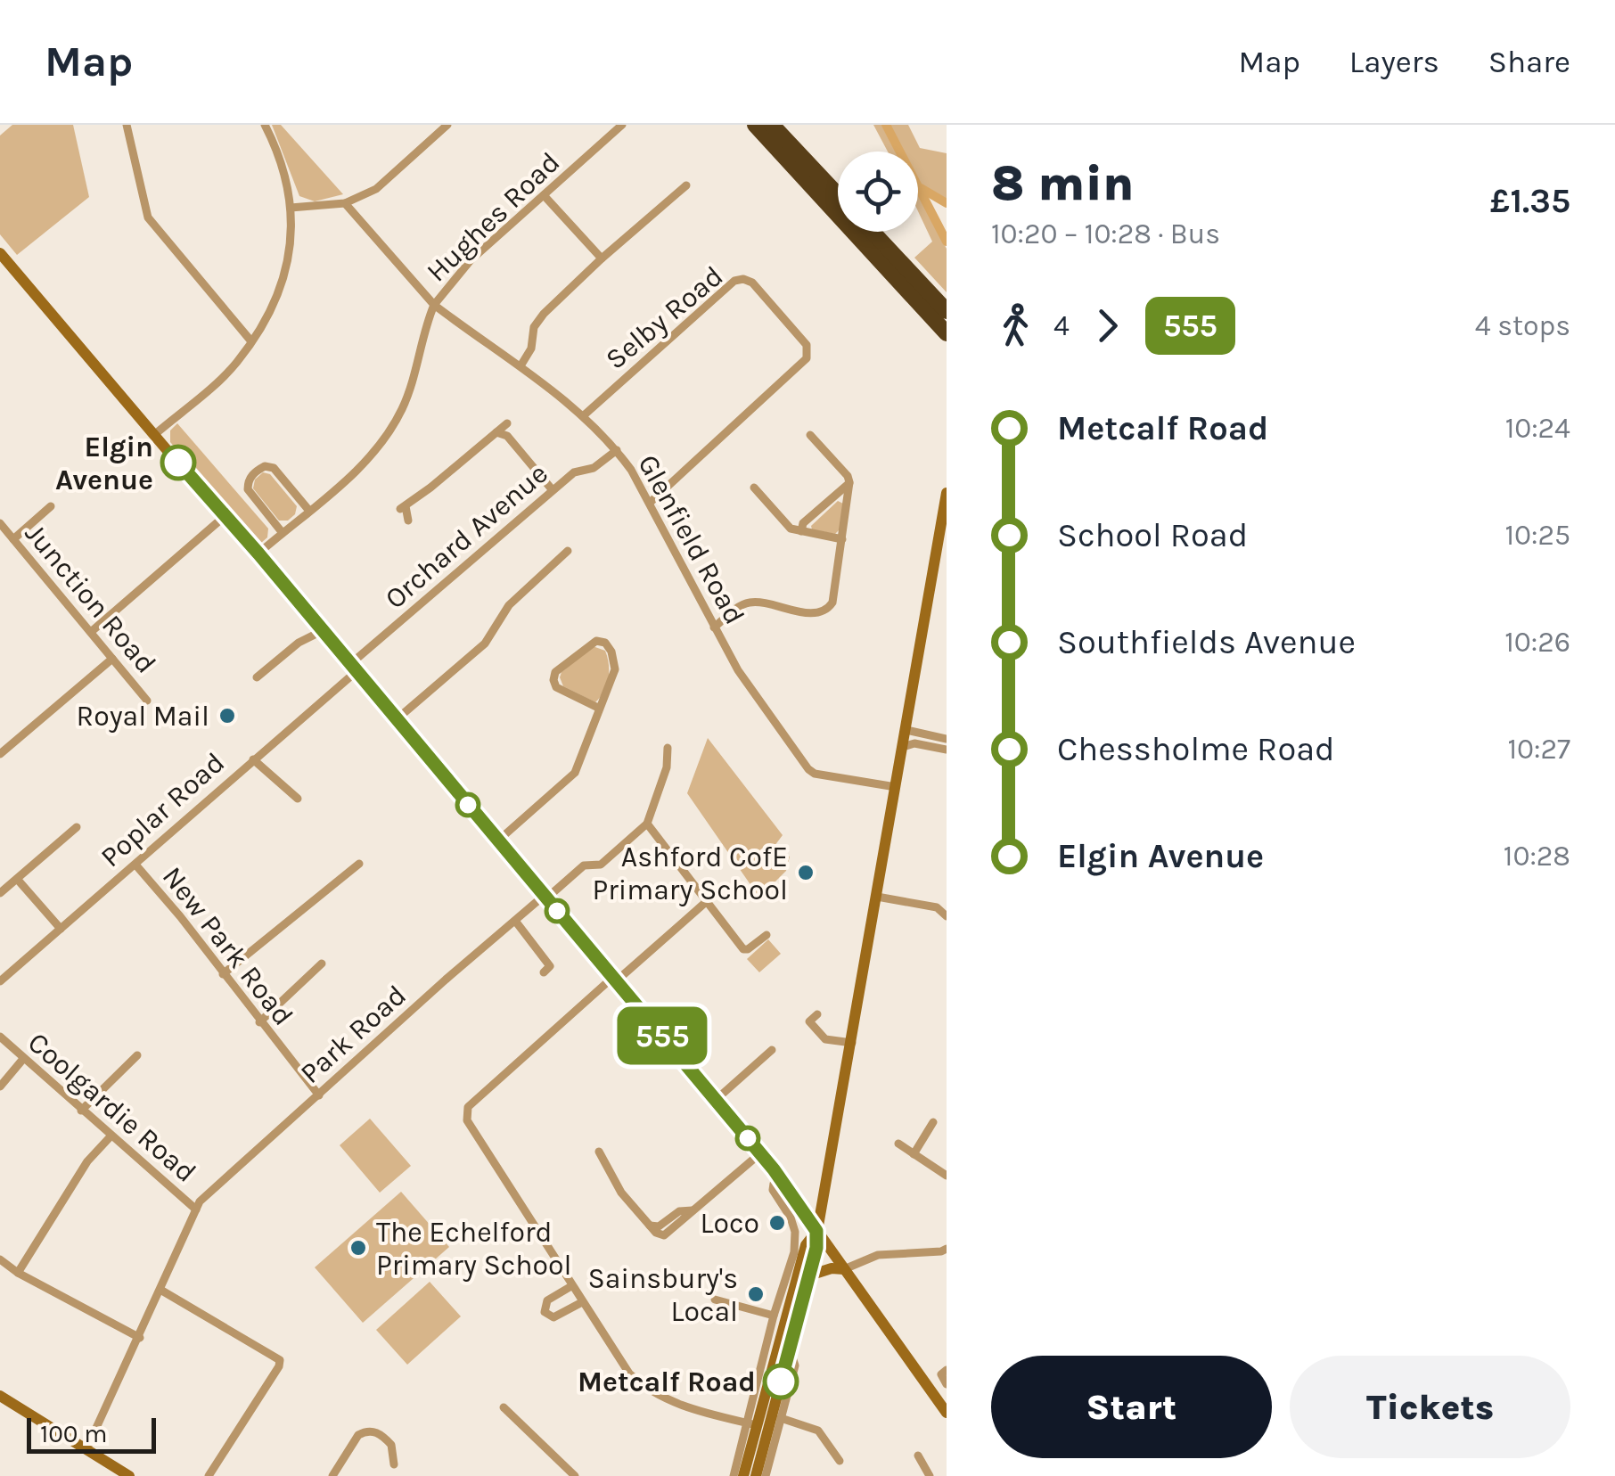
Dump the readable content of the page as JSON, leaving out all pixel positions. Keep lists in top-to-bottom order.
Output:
{
  "streets": {
    "street": [
      "Hughes Road",
      "Selby Road",
      "Orchard Avenue",
      "Glenfield Road",
      "Junction Road",
      "Poplar Road",
      "New Park Road",
      "Park Road",
      "Coolgardie Road"
    ]
  },
  "crossings": [
    ["Hughes Road", "Glenfield Road"],
    ["Selby Road", "Glenfield Road"],
    ["Orchard Avenue", "Glenfield Road"],
    ["Orchard Avenue", "Poplar Road"],
    ["Poplar Road", "New Park Road"],
    ["New Park Road", "Park Road"],
    ["Park Road", "Coolgardie Road"]
  ],
  "places": [
    "Elgin Avenue",
    "Royal Mail",
    "Ashford CofE Primary School",
    "Loco",
    "The Echelford Primary School",
    "Sainsbury's Local",
    "Metcalf Road"
  ],
  "lines": ["bus line 555"],
  "scale_bar": "100 m",
  "page": {
    "header": "Map",
    "nav": ["Map", "Layers", "Share"],
    "on_map": "555",
    "heading": ["8 min", "10:20 – 10:28 · Bus", "£1.35"],
    "legs": ["4", "555", "4 stops"],
    "list": [
      {
        "name": "Metcalf Road",
        "value": "10:24"
      },
      {
        "name": "School Road",
        "value": "10:25"
      },
      {
        "name": "Southfields Avenue",
        "value": "10:26"
      },
      {
        "name": "Chessholme Road",
        "value": "10:27"
      },
      {
        "name": "Elgin Avenue",
        "value": "10:28"
      }
    ],
    "buttons": ["Start", "Tickets"],
    "scale": "100 m"
  }
}
